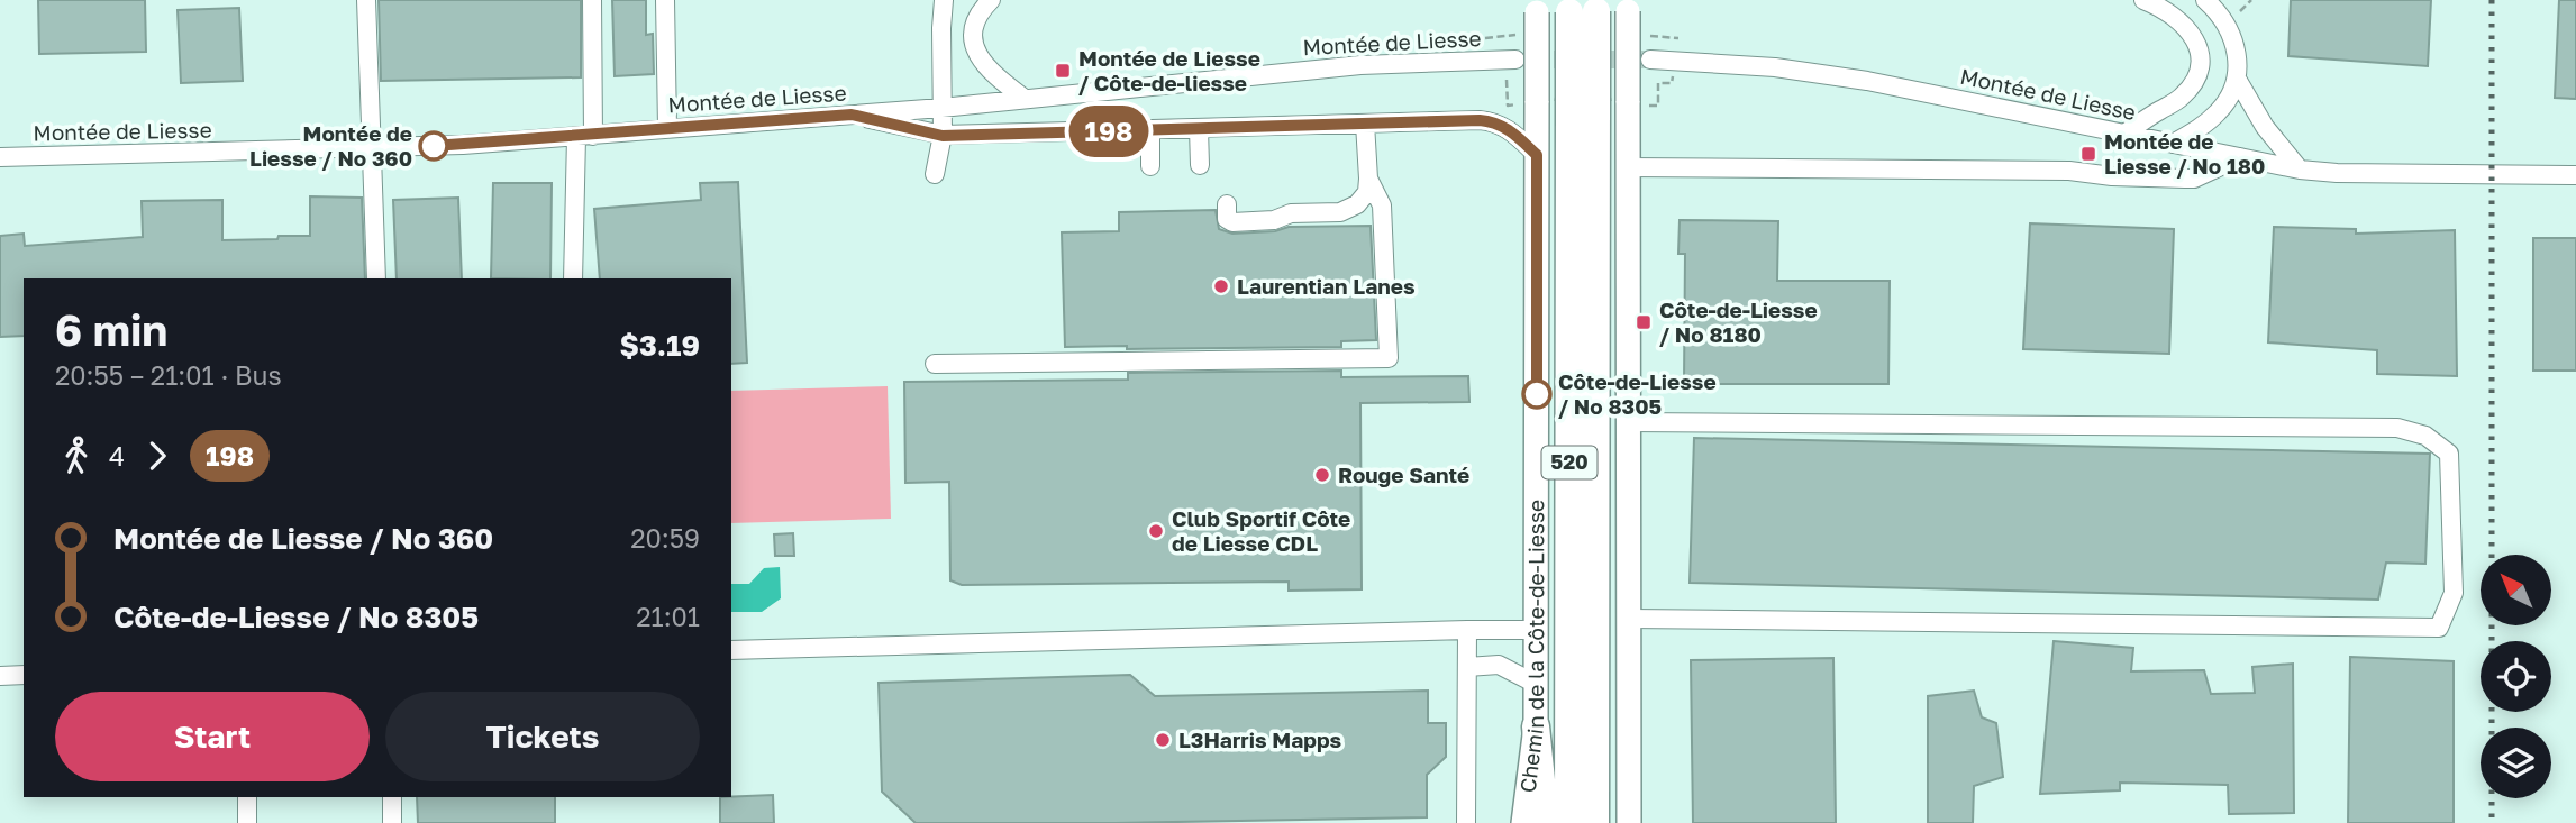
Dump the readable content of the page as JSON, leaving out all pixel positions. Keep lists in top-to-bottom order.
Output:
{
  "streets": {
    "highway": ["520"],
    "main road": ["Chemin de la Côte-de-Liesse"],
    "street": ["Montée de Liesse"]
  },
  "places": {
    "transit": ["Montée de Liesse / Côte-de-liesse", "Montée de Liesse / No 180", "Côte-de-Liesse / No 8180"],
    "other": [
      "Montée de Liesse / No 360",
      "Laurentian Lanes",
      "Côte-de-Liesse / No 8305",
      "Rouge Santé",
      "Club Sportif Côte de Liesse CDL",
      "L3Harris Mapps"
    ]
  },
  "lines": ["bus line 198"],
  "north": "top left",
  "page": {
    "on_map": "198",
    "heading": ["6 min", "20:55 – 21:01 · Bus", "$3.19"],
    "legs": ["4", "198"],
    "list": [
      {
        "name": "Montée de Liesse / No 360",
        "value": "20:59"
      },
      {
        "name": "Côte-de-Liesse / No 8305",
        "value": "21:01"
      }
    ],
    "buttons": ["Start", "Tickets"]
  }
}
